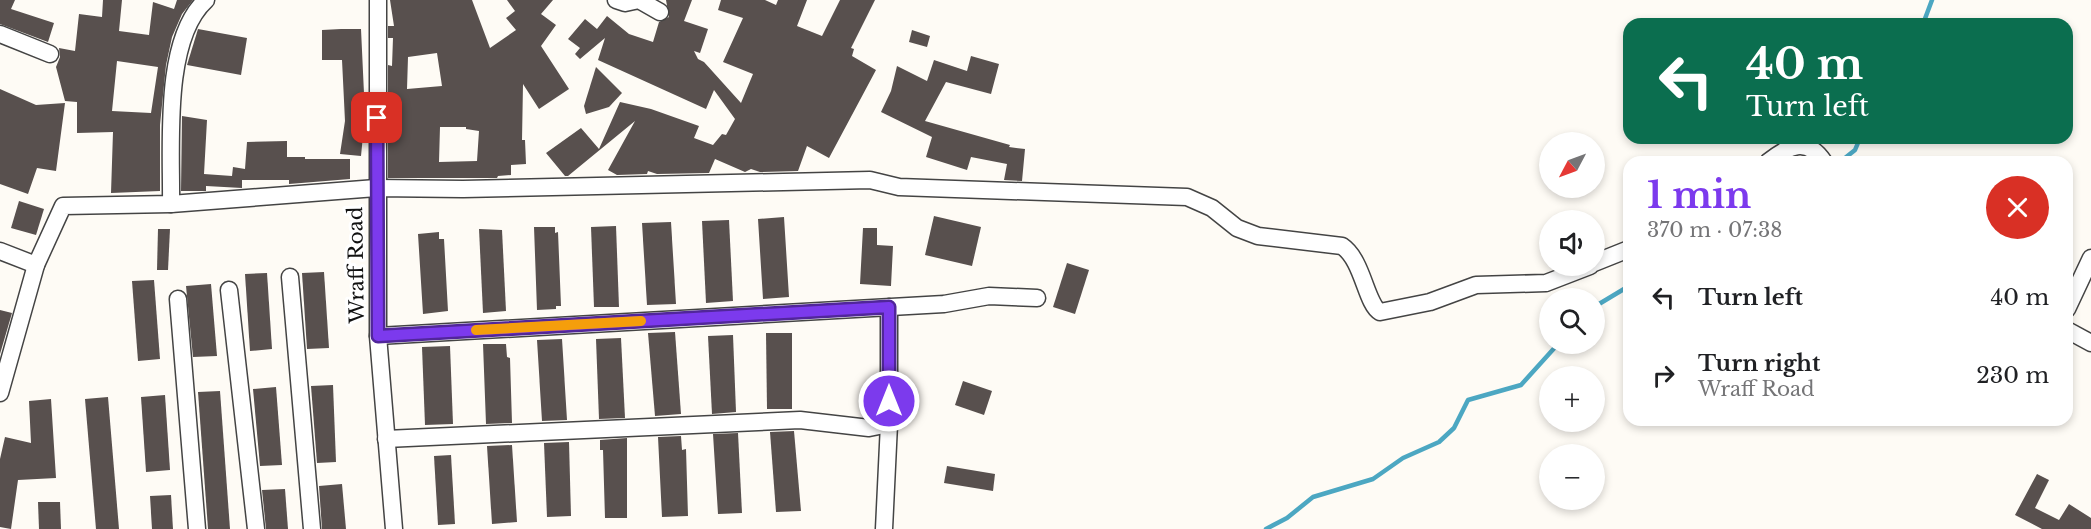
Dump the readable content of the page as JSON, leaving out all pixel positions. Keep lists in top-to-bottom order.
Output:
{
  "streets": {
    "street": ["Wraff Road"]
  },
  "north": "bottom left",
  "page": {
    "turn": ["40 m", "Turn left"],
    "map_buttons": ["+", "−"],
    "heading": ["1 min", "370 m · 07:38"],
    "list": [
      {
        "name": "Turn left",
        "value": "40 m"
      },
      {
        "name": "Turn right",
        "note": "Wraff Road",
        "value": "230 m"
      }
    ]
  }
}
